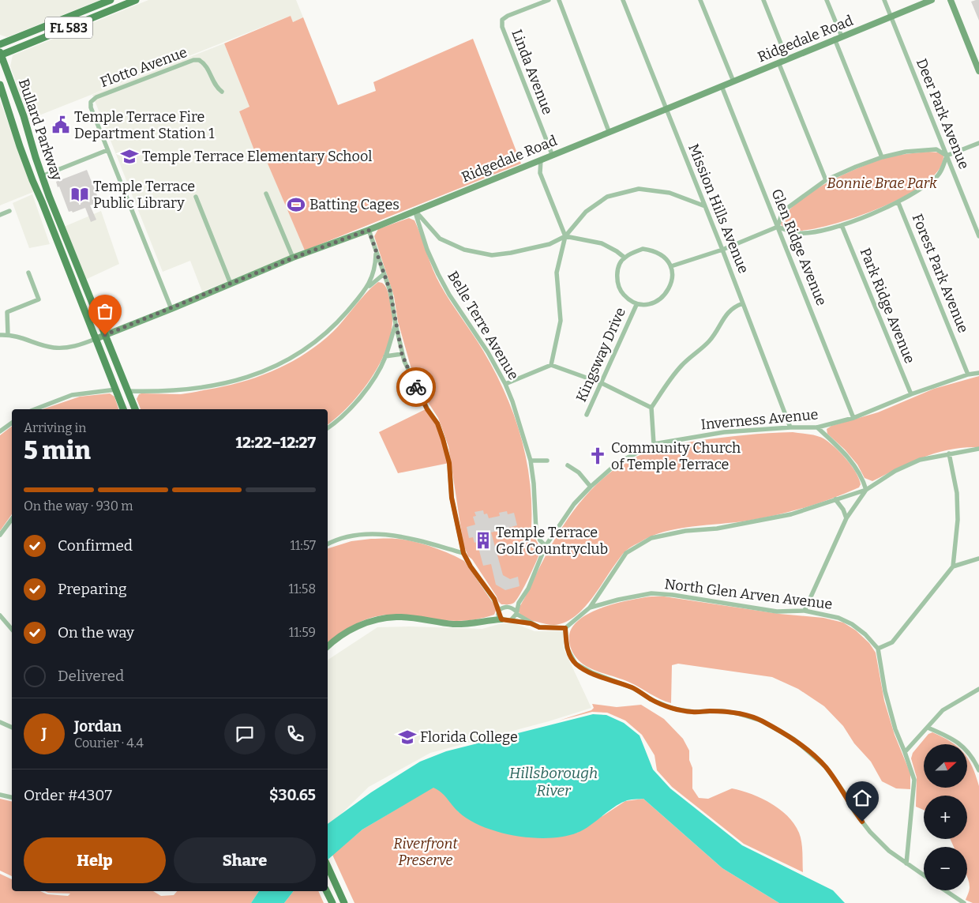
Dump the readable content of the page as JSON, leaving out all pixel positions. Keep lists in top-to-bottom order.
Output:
{
  "streets": {
    "main road": ["FL 583", "Bullard Parkway"],
    "street": [
      "Ridgedale Road",
      "Flotto Avenue",
      "Linda Avenue",
      "Deer Park Avenue",
      "Mission Hills Avenue",
      "Glen Ridge Avenue",
      "Forest Park Avenue",
      "Park Ridge Avenue",
      "Belle Terre Avenue",
      "Kingsway Drive",
      "Inverness Avenue",
      "North Glen Arven Avenue"
    ]
  },
  "crossings": [
    ["FL 583", "Bullard Parkway"],
    ["Ridgedale Road", "Flotto Avenue"],
    ["Ridgedale Road", "Linda Avenue"],
    ["Ridgedale Road", "Deer Park Avenue"],
    ["Ridgedale Road", "Bullard Parkway"],
    ["Ridgedale Road", "Mission Hills Avenue"],
    ["Ridgedale Road", "Glen Ridge Avenue"],
    ["Ridgedale Road", "Belle Terre Avenue"],
    ["Mission Hills Avenue", "Inverness Avenue"],
    ["Glen Ridge Avenue", "Inverness Avenue"],
    ["Forest Park Avenue", "Inverness Avenue"],
    ["Park Ridge Avenue", "Inverness Avenue"],
    ["Belle Terre Avenue", "Inverness Avenue"]
  ],
  "water": ["Hillsborough River"],
  "parks": ["Bonnie Brae Park", "Riverfront Preserve"],
  "places": {
    "public building": ["Temple Terrace Fire Department Station 1"],
    "school or university": ["Temple Terrace Elementary School", "Florida College"],
    "library": ["Temple Terrace Public Library"],
    "sports": ["Batting Cages"],
    "church": ["Community Church of Temple Terrace"],
    "building": ["Temple Terrace Golf Countryclub"]
  },
  "north": "right",
  "page": {
    "heading": ["5 min", "Arriving in", "12:22–12:27"],
    "panel": [
      "Jordan",
      "Courier · 4.4",
      "Order #4307",
      "$30.65"
    ],
    "bar": "On the way · 930 m",
    "list": [
      ["Confirmed", "11:57"],
      ["Preparing", "11:58"],
      ["On the way", "11:59"],
      "Delivered"
    ],
    "round": "J",
    "map_buttons": ["+", "−"],
    "buttons": ["Help", "Share"]
  }
}
